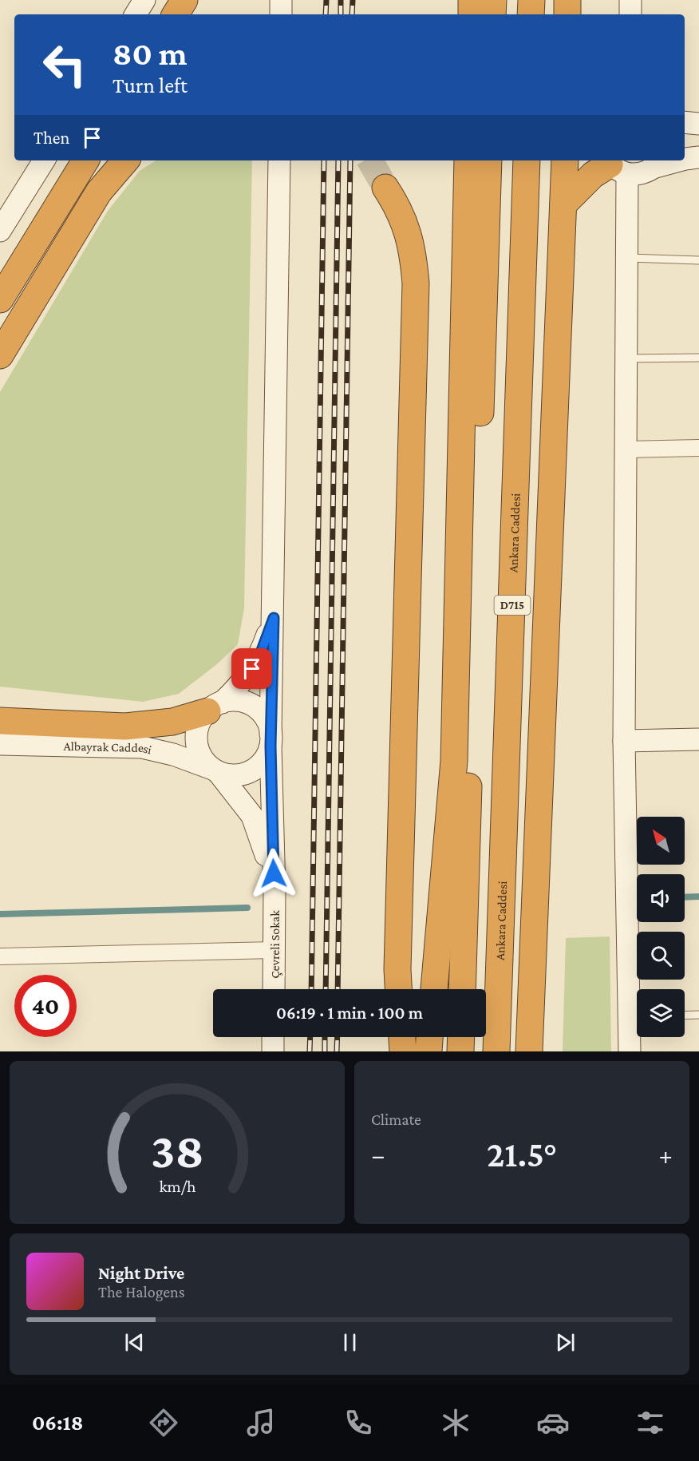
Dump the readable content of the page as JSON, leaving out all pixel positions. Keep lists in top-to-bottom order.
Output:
{
  "streets": {
    "highway": ["Ankara Caddesi", "D715"],
    "street": ["Albayrak Caddesi", "Çevreli Sokak"]
  },
  "north": "top left",
  "page": {
    "turn": ["80 m", "Turn left"],
    "then": "Then",
    "limit": "40",
    "trip": "06:19 · 1 min · 100 m",
    "tile": "Climate",
    "heat": ["−", "21.5°", "+"],
    "song": ["Night Drive", "The Halogens"],
    "tabs": "06:18",
    "gauge": ["38", "km/h"]
  }
}
